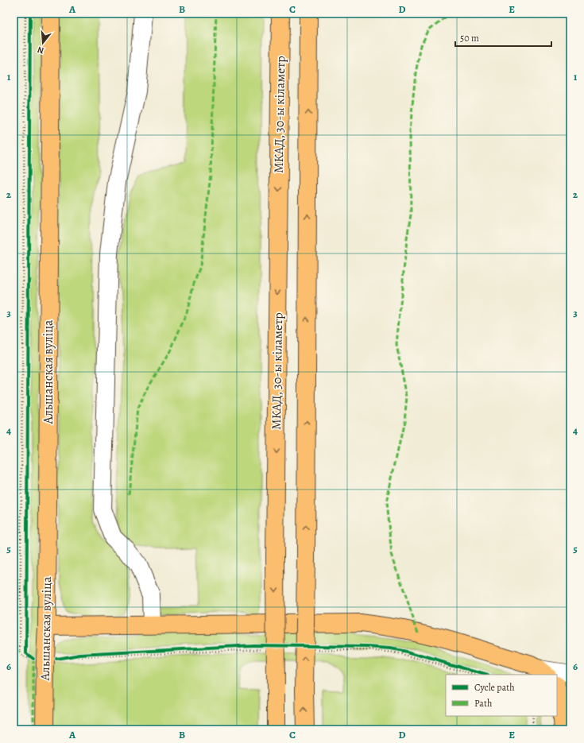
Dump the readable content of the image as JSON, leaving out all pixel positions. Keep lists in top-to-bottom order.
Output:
{
  "streets": {
    "main road": ["МКАД, 30-ы кіламетр", "Альшанская вуліца"]
  },
  "legend": ["Cycle path", "Path"],
  "scale_bar": "50 m",
  "north": "bottom",
  "grid": {
    "columns": [
      "A",
      "B",
      "C",
      "D",
      "E"
    ],
    "rows": [
      "1",
      "2",
      "3",
      "4",
      "5",
      "6"
    ]
  }
}
